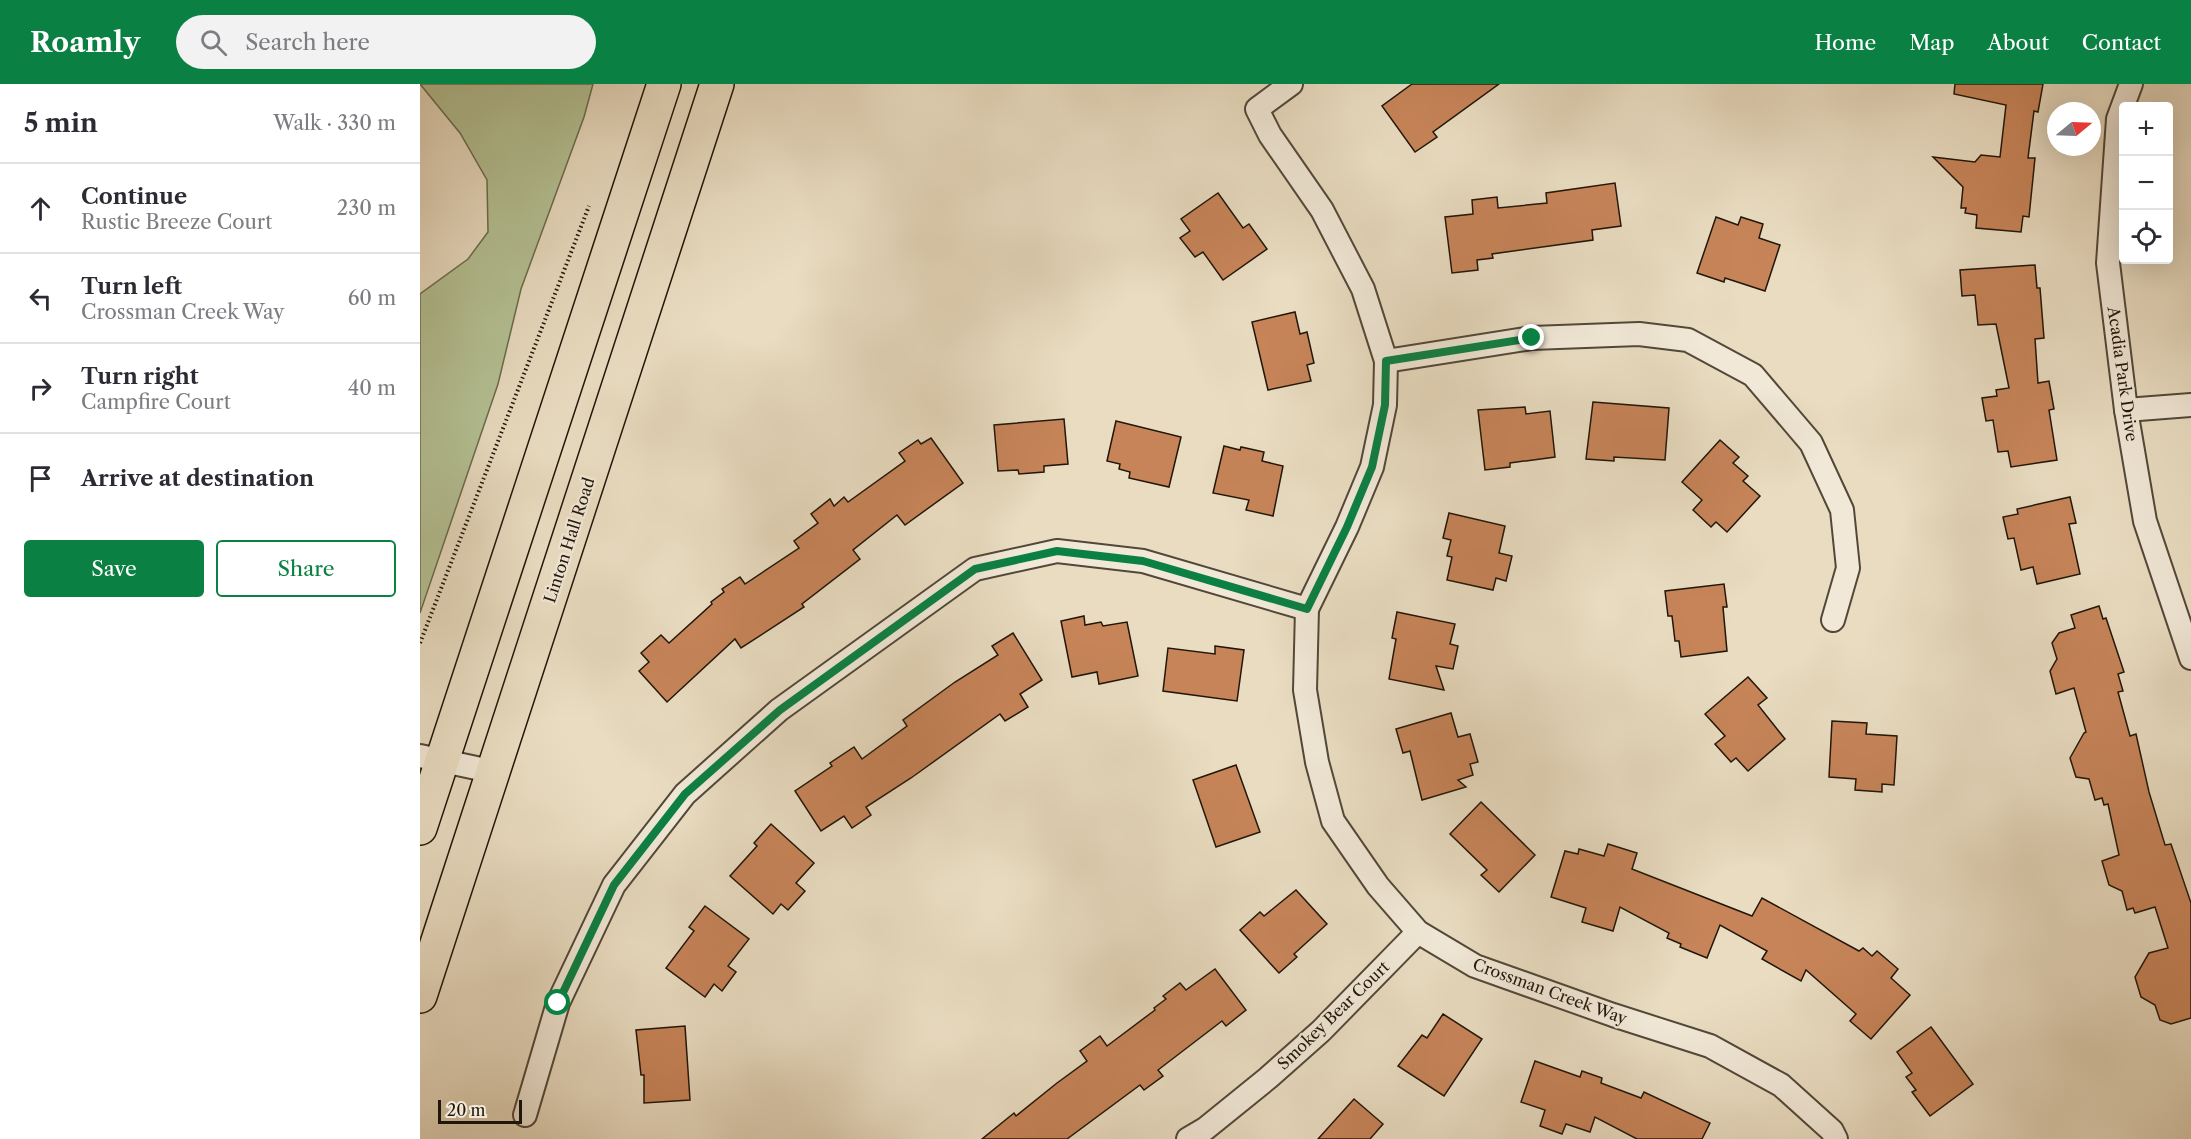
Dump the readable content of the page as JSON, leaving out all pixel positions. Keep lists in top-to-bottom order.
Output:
{
  "streets": {
    "main road": ["Linton Hall Road"],
    "street": ["Acadia Park Drive", "Crossman Creek Way", "Smokey Bear Court"]
  },
  "crossings": [
    ["Crossman Creek Way", "Smokey Bear Court"]
  ],
  "scale_bar": "20 m",
  "north": "right",
  "page": {
    "header": "Roamly",
    "search": "Search here",
    "nav": [
      "Home",
      "Map",
      "About",
      "Contact"
    ],
    "heading": ["5 min", "Walk · 330 m"],
    "map_buttons": ["+", "−"],
    "list": [
      ["Continue", "Rustic Breeze Court", "230 m"],
      ["Turn left", "Crossman Creek Way", "60 m"],
      ["Turn right", "Campfire Court", "40 m"],
      "Arrive at destination"
    ],
    "buttons": ["Save", "Share"],
    "scale": "20 m"
  }
}
